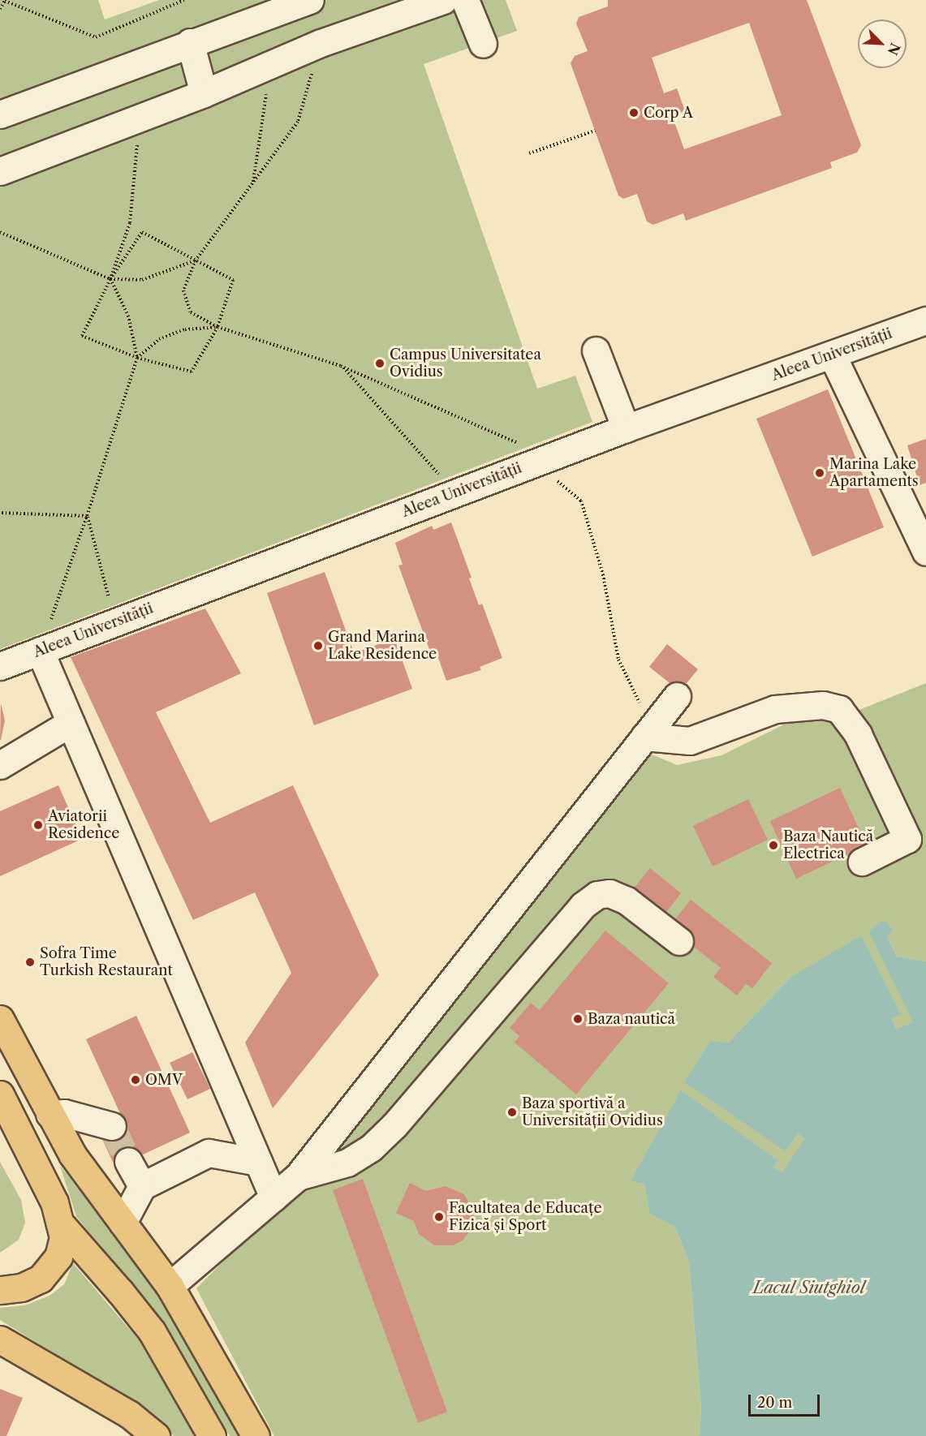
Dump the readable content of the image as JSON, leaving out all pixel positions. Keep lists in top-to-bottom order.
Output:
{
  "streets": {
    "street": ["Aleea Universității"]
  },
  "water": ["Lacul Siutghiol"],
  "places": [
    "Corp A",
    "Campus Universitatea Ovidius",
    "Marina Lake Apartaments",
    "Grand Marina Lake Residence",
    "Aviatorii Residence",
    "Baza Nautică Electrica",
    "Sofra Time Turkish Restaurant",
    "Baza nautică",
    "OMV",
    "Baza sportivă a Universității Ovidius",
    "Facultatea de Educațe Fizică și Sport"
  ],
  "scale_bar": "20 m",
  "north": "bottom right"
}
